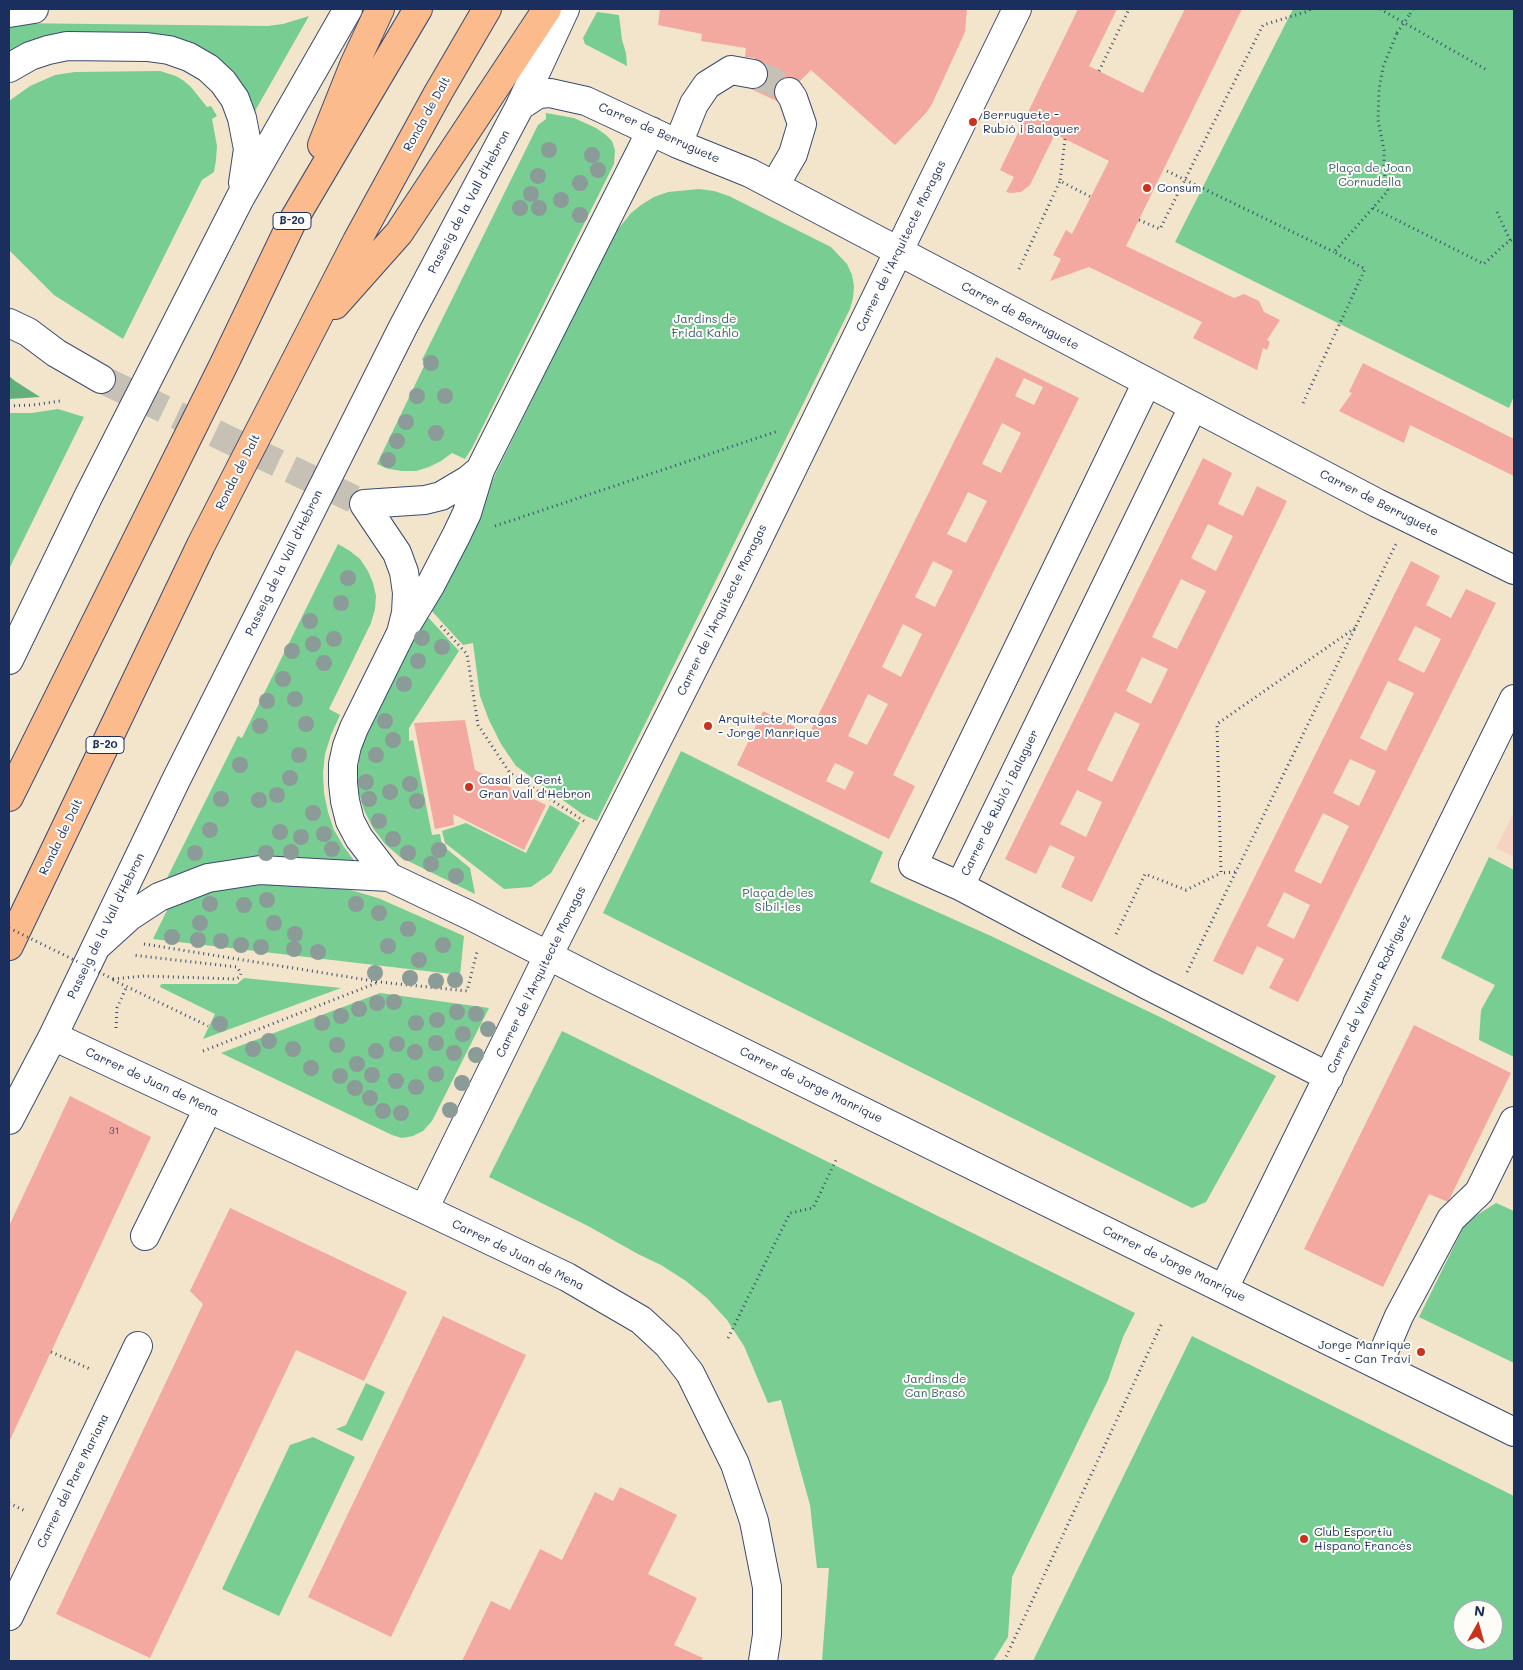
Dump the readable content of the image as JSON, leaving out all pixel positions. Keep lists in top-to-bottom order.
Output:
{
  "streets": {
    "highway": ["Ronda de Dalt", "B-20"],
    "street": [
      "Carrer de Berruguete",
      "Passeig de la Vall d'Hebron",
      "Carrer de l'Arquitecte Moragas",
      "Carrer de Rubió i Balaguer",
      "Carrer de Ventura Rodríguez",
      "Carrer de Juan de Mena",
      "Carrer de Jorge Manrique",
      "Carrer del Pare Mariana"
    ]
  },
  "crossings": [
    ["Carrer de Berruguete", "Passeig de la Vall d'Hebron"],
    ["Carrer de Berruguete", "Carrer de l'Arquitecte Moragas"],
    ["Carrer de Berruguete", "Carrer de Rubió i Balaguer"],
    ["Passeig de la Vall d'Hebron", "Carrer de Juan de Mena"],
    ["Passeig de la Vall d'Hebron", "Carrer de Jorge Manrique"],
    ["Carrer de l'Arquitecte Moragas", "Carrer de Juan de Mena"],
    ["Carrer de l'Arquitecte Moragas", "Carrer de Jorge Manrique"],
    ["Carrer de Ventura Rodríguez", "Carrer de Jorge Manrique"]
  ],
  "parks": [
    "Plaça de Joan Cornudella",
    "Jardins de Frida Kahlo",
    "Plaça de les Sibil·les",
    "Jardins de Can Brasó"
  ],
  "places": [
    "Berruguete - Rubió i Balaguer",
    "Consum",
    "Arquitecte Moragas - Jorge Manrique",
    "Casal de Gent Gran Vall d'Hebron",
    "Jorge Manrique - Can Travi",
    "Club Esportiu Hispano Francés"
  ],
  "house_numbers": ["31"],
  "north": "top"
}
